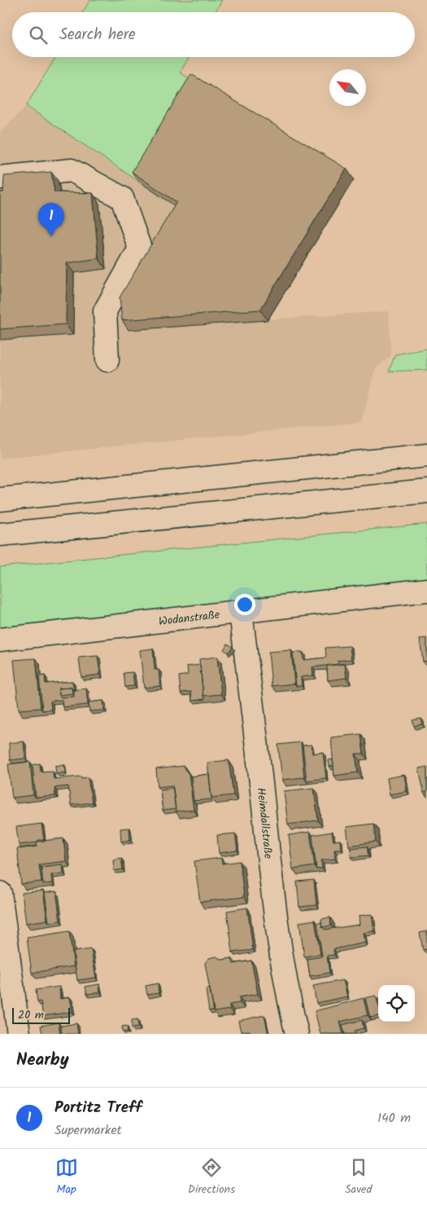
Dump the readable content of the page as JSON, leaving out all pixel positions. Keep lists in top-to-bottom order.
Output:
{
  "streets": {
    "main road": ["Wodanstraße", "Heimdallstraße"]
  },
  "crossings": [
    ["Wodanstraße", "Heimdallstraße"]
  ],
  "scale_bar": "20 m",
  "north": "top left",
  "page": {
    "search": "Search here",
    "pins": "1",
    "scale": "20 m",
    "heading": "Nearby",
    "list": [
      {
        "mark": "1",
        "name": "Portitz Treff",
        "note": "Supermarket",
        "value": "140 m"
      }
    ],
    "nav": ["Map", "Directions", "Saved"]
  }
}
